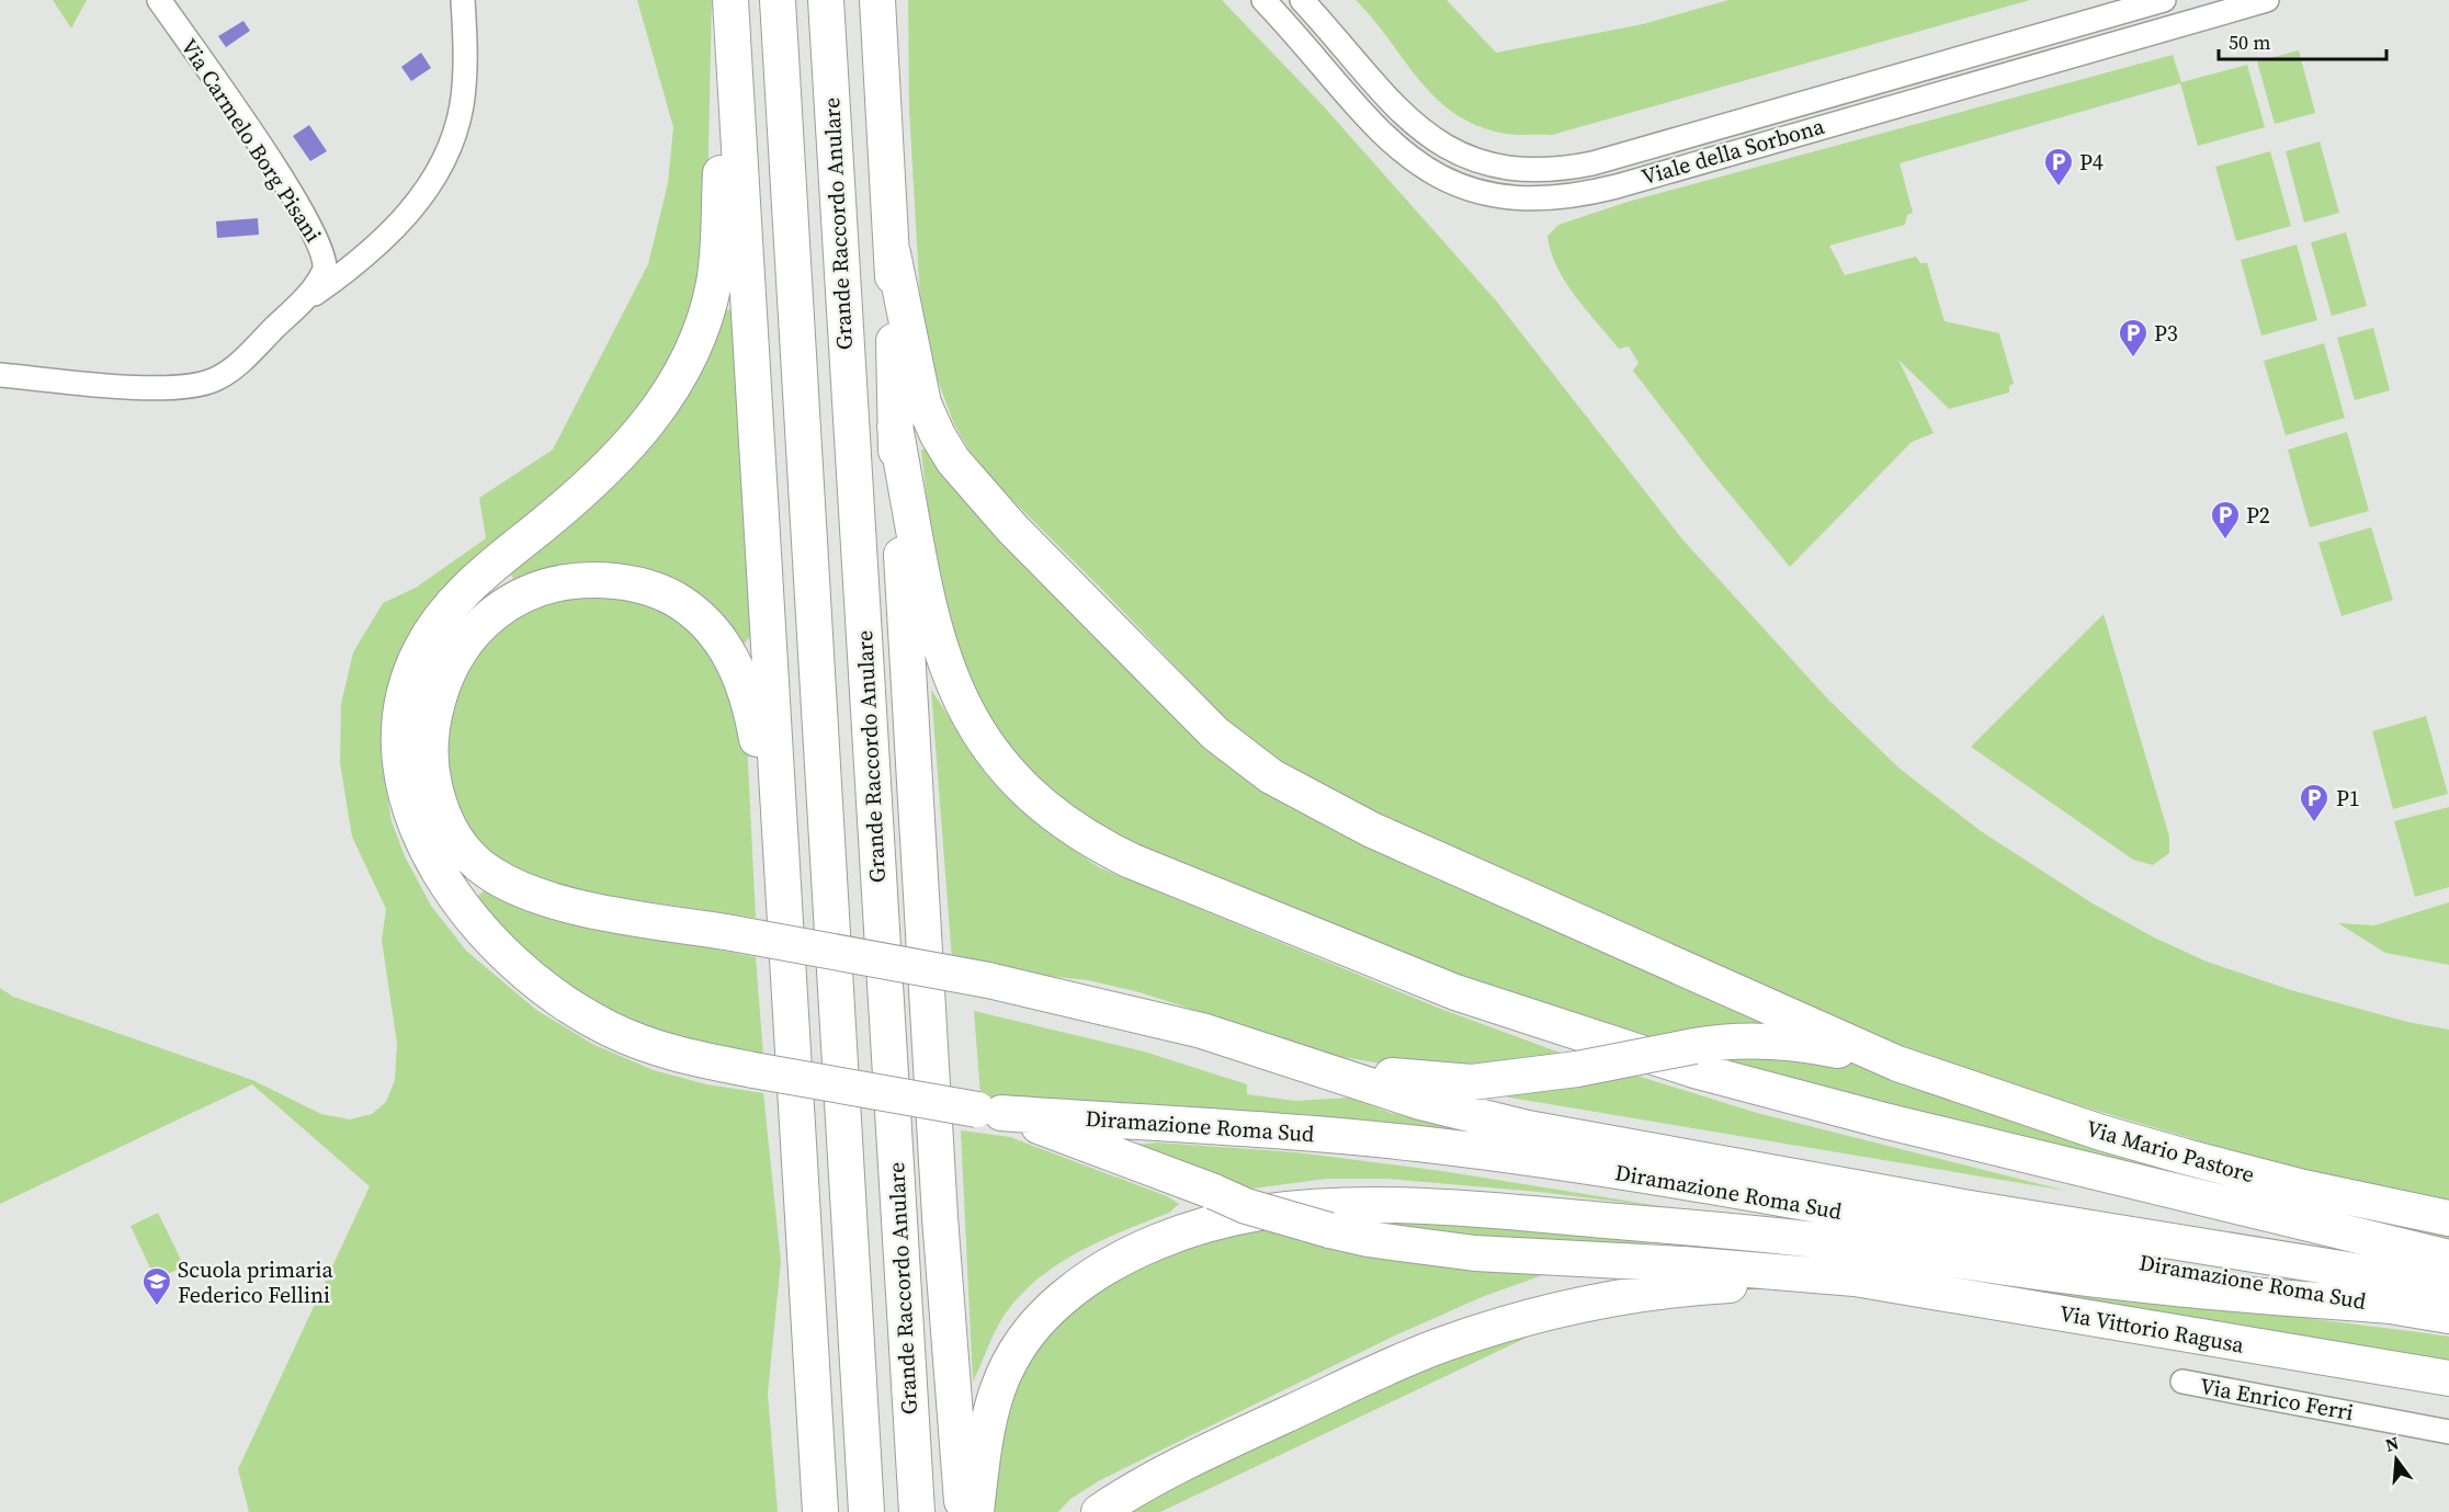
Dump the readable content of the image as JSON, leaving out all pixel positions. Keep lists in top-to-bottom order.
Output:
{
  "streets": {
    "highway": [
      "Grande Raccordo Anulare",
      "Diramazione Roma Sud",
      "Via Mario Pastore",
      "Via Vittorio Ragusa"
    ],
    "street": ["Via Carmelo Borg Pisani", "Viale della Sorbona", "Via Enrico Ferri"]
  },
  "places": {
    "parking": [
      "P4",
      "P3",
      "P2",
      "P1"
    ],
    "school or university": ["Scuola primaria Federico Fellini"]
  },
  "scale_bar": "50 m",
  "north": "top"
}
